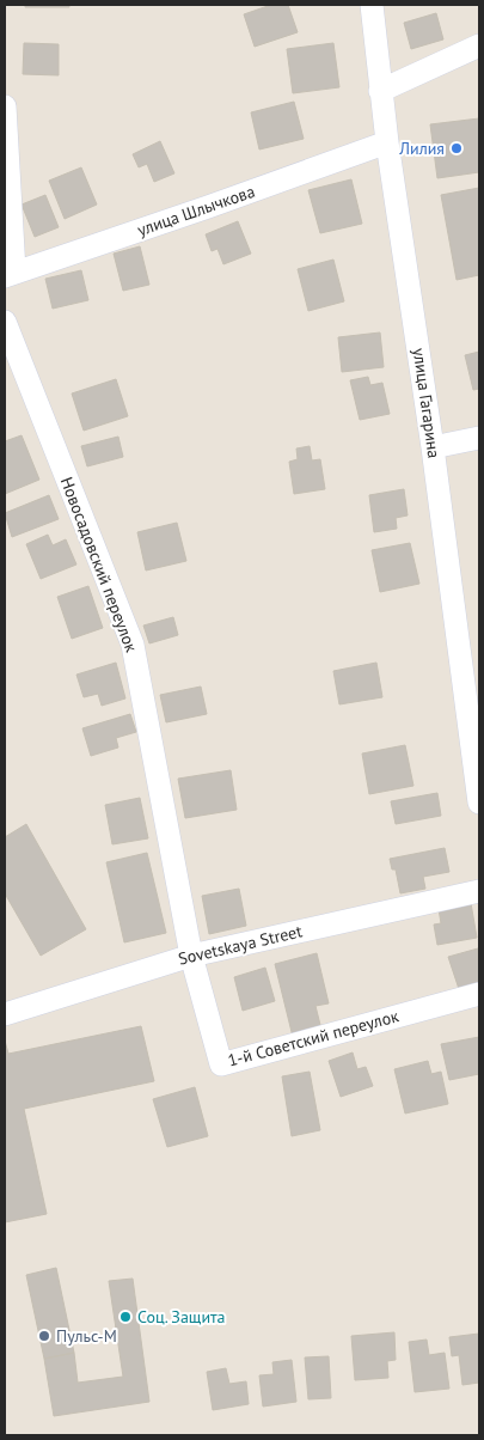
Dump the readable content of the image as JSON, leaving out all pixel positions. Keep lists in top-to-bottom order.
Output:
{
  "streets": {
    "street": [
      "улица Шлычкова",
      "улица Гагарина",
      "Новосадовский переулок",
      "Sovetskaya Street",
      "1-й Советский переулок"
    ]
  },
  "crossings": [
    ["улица Шлычкова", "улица Гагарина"],
    ["Новосадовский переулок", "Sovetskaya Street"],
    ["Новосадовский переулок", "1-й Советский переулок"],
    ["Sovetskaya Street", "1-й Советский переулок"]
  ],
  "places": ["Лилия", "Соц. Защита", "Пульс-М"]
}
